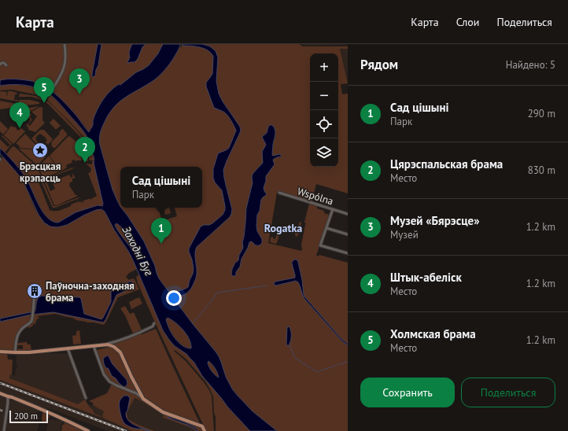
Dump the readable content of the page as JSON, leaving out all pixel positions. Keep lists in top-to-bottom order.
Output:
{
  "streets": {
    "street": ["Wspólna"]
  },
  "districts": ["Rogatka"],
  "water": ["Заходні Буг"],
  "places": {
    "place": ["Брэсцкая крэпасць"],
    "building": ["Паўночна-заходняя брама"]
  },
  "scale_bar": "200 m",
  "page": {
    "header": "Карта",
    "nav": ["Карта", "Слои", "Поделиться"],
    "heading": ["Рядом", "Найдено: 5"],
    "map_buttons": ["+", "−"],
    "pins": [
      "3",
      "5",
      "4",
      "2",
      "1"
    ],
    "list": [
      {
        "mark": "1",
        "name": "Сад цішыні",
        "note": "Парк",
        "value": "290 m"
      },
      {
        "mark": "2",
        "name": "Цярэспальская брама",
        "note": "Место",
        "value": "830 m"
      },
      {
        "mark": "3",
        "name": "Музей «Бярэсце»",
        "note": "Музей",
        "value": "1.2 km"
      },
      {
        "mark": "4",
        "name": "Штык-абеліск",
        "note": "Место",
        "value": "1.2 km"
      },
      {
        "mark": "5",
        "name": "Холмская брама",
        "note": "Место",
        "value": "1.2 km"
      }
    ],
    "popup": ["Сад цішыні", "Парк"],
    "buttons": ["Сохранить", "Поделиться"],
    "scale": "200 m"
  }
}
